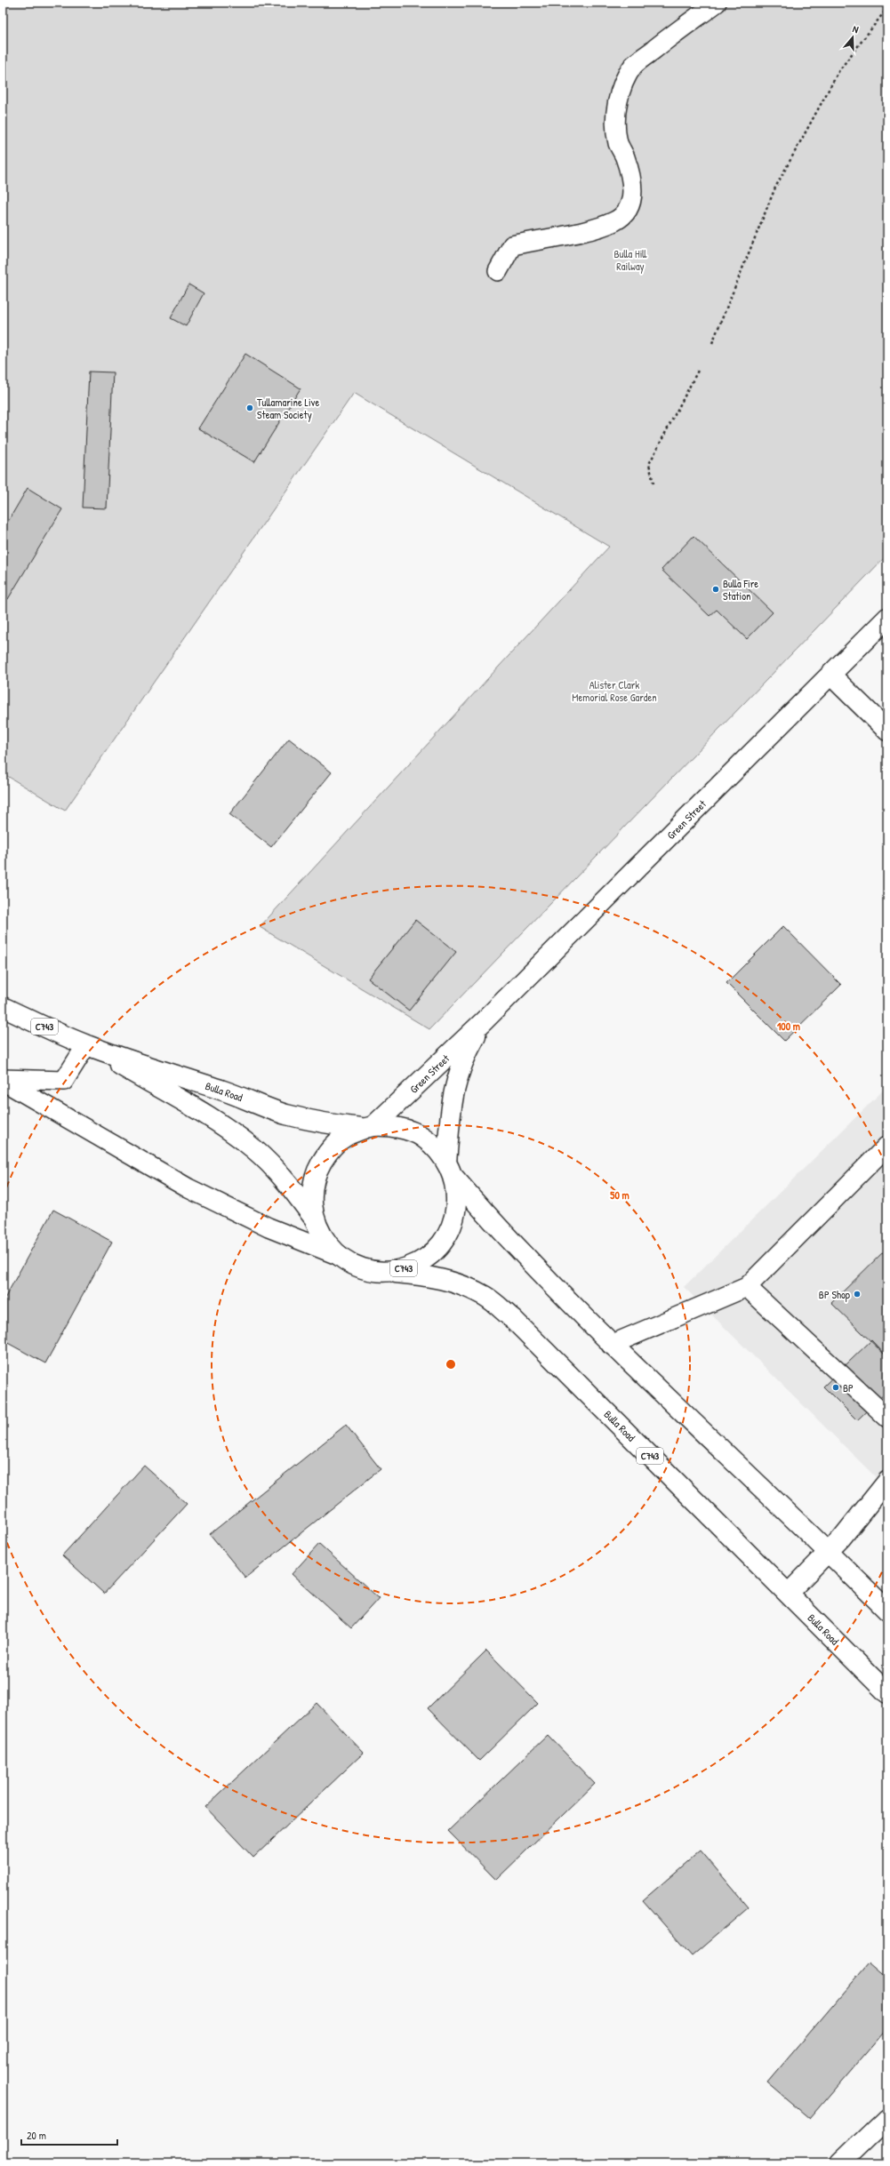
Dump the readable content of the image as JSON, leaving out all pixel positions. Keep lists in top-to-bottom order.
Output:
{
  "streets": {
    "main road": ["Green Street", "C743", "Bulla Road"]
  },
  "crossings": [
    ["Green Street", "C743"],
    ["Green Street", "Bulla Road"],
    ["C743", "Bulla Road"]
  ],
  "parks": ["Bulla Hill Railway", "Alister Clark Memorial Rose Garden"],
  "places": [
    "Tullamarine Live Steam Society",
    "Bulla Fire Station",
    "BP Shop",
    "BP"
  ],
  "scale_bar": "20 m",
  "north": "top",
  "rings": ["100 m", "50 m"]
}
